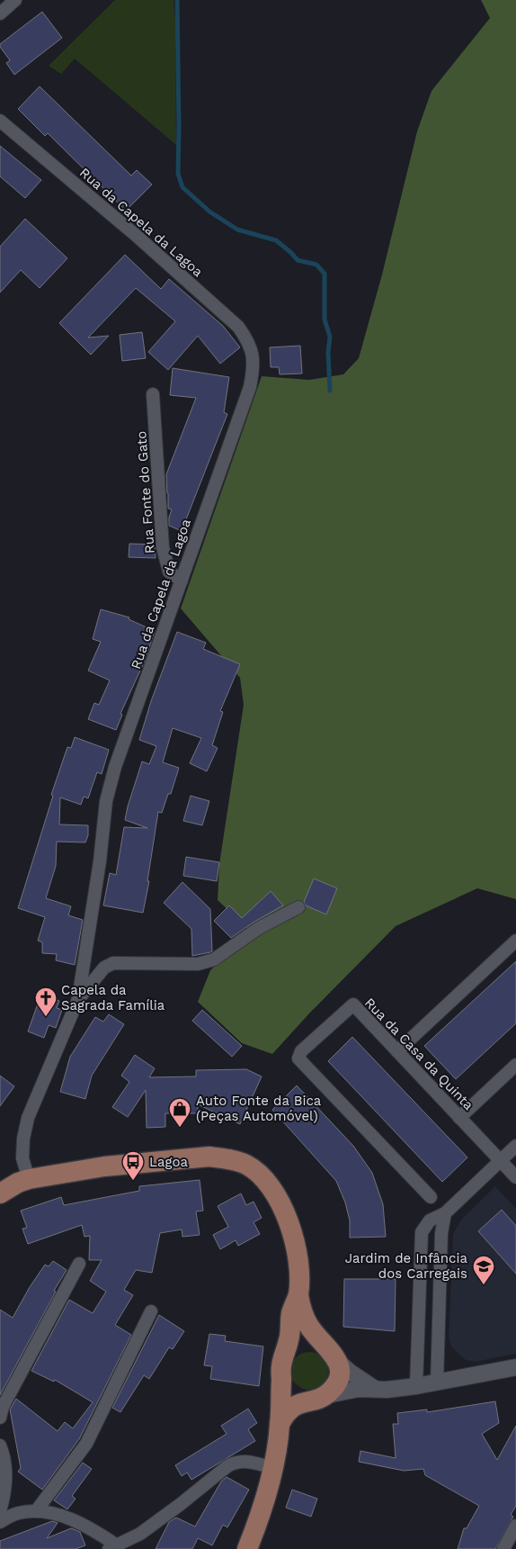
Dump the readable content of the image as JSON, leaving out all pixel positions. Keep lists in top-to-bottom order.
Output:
{
  "streets": {
    "street": ["Rua da Capela da Lagoa", "Rua Fonte do Gato", "Rua da Casa da Quinta"]
  },
  "crossings": [
    ["Rua da Capela da Lagoa", "Rua Fonte do Gato"]
  ],
  "places": {
    "church": ["Capela da Sagrada Família"],
    "shop": ["Auto Fonte da Bica (Peças Automóvel)"],
    "bus stop": ["Lagoa"],
    "school or university": ["Jardim de Infância dos Carregais"]
  }
}
